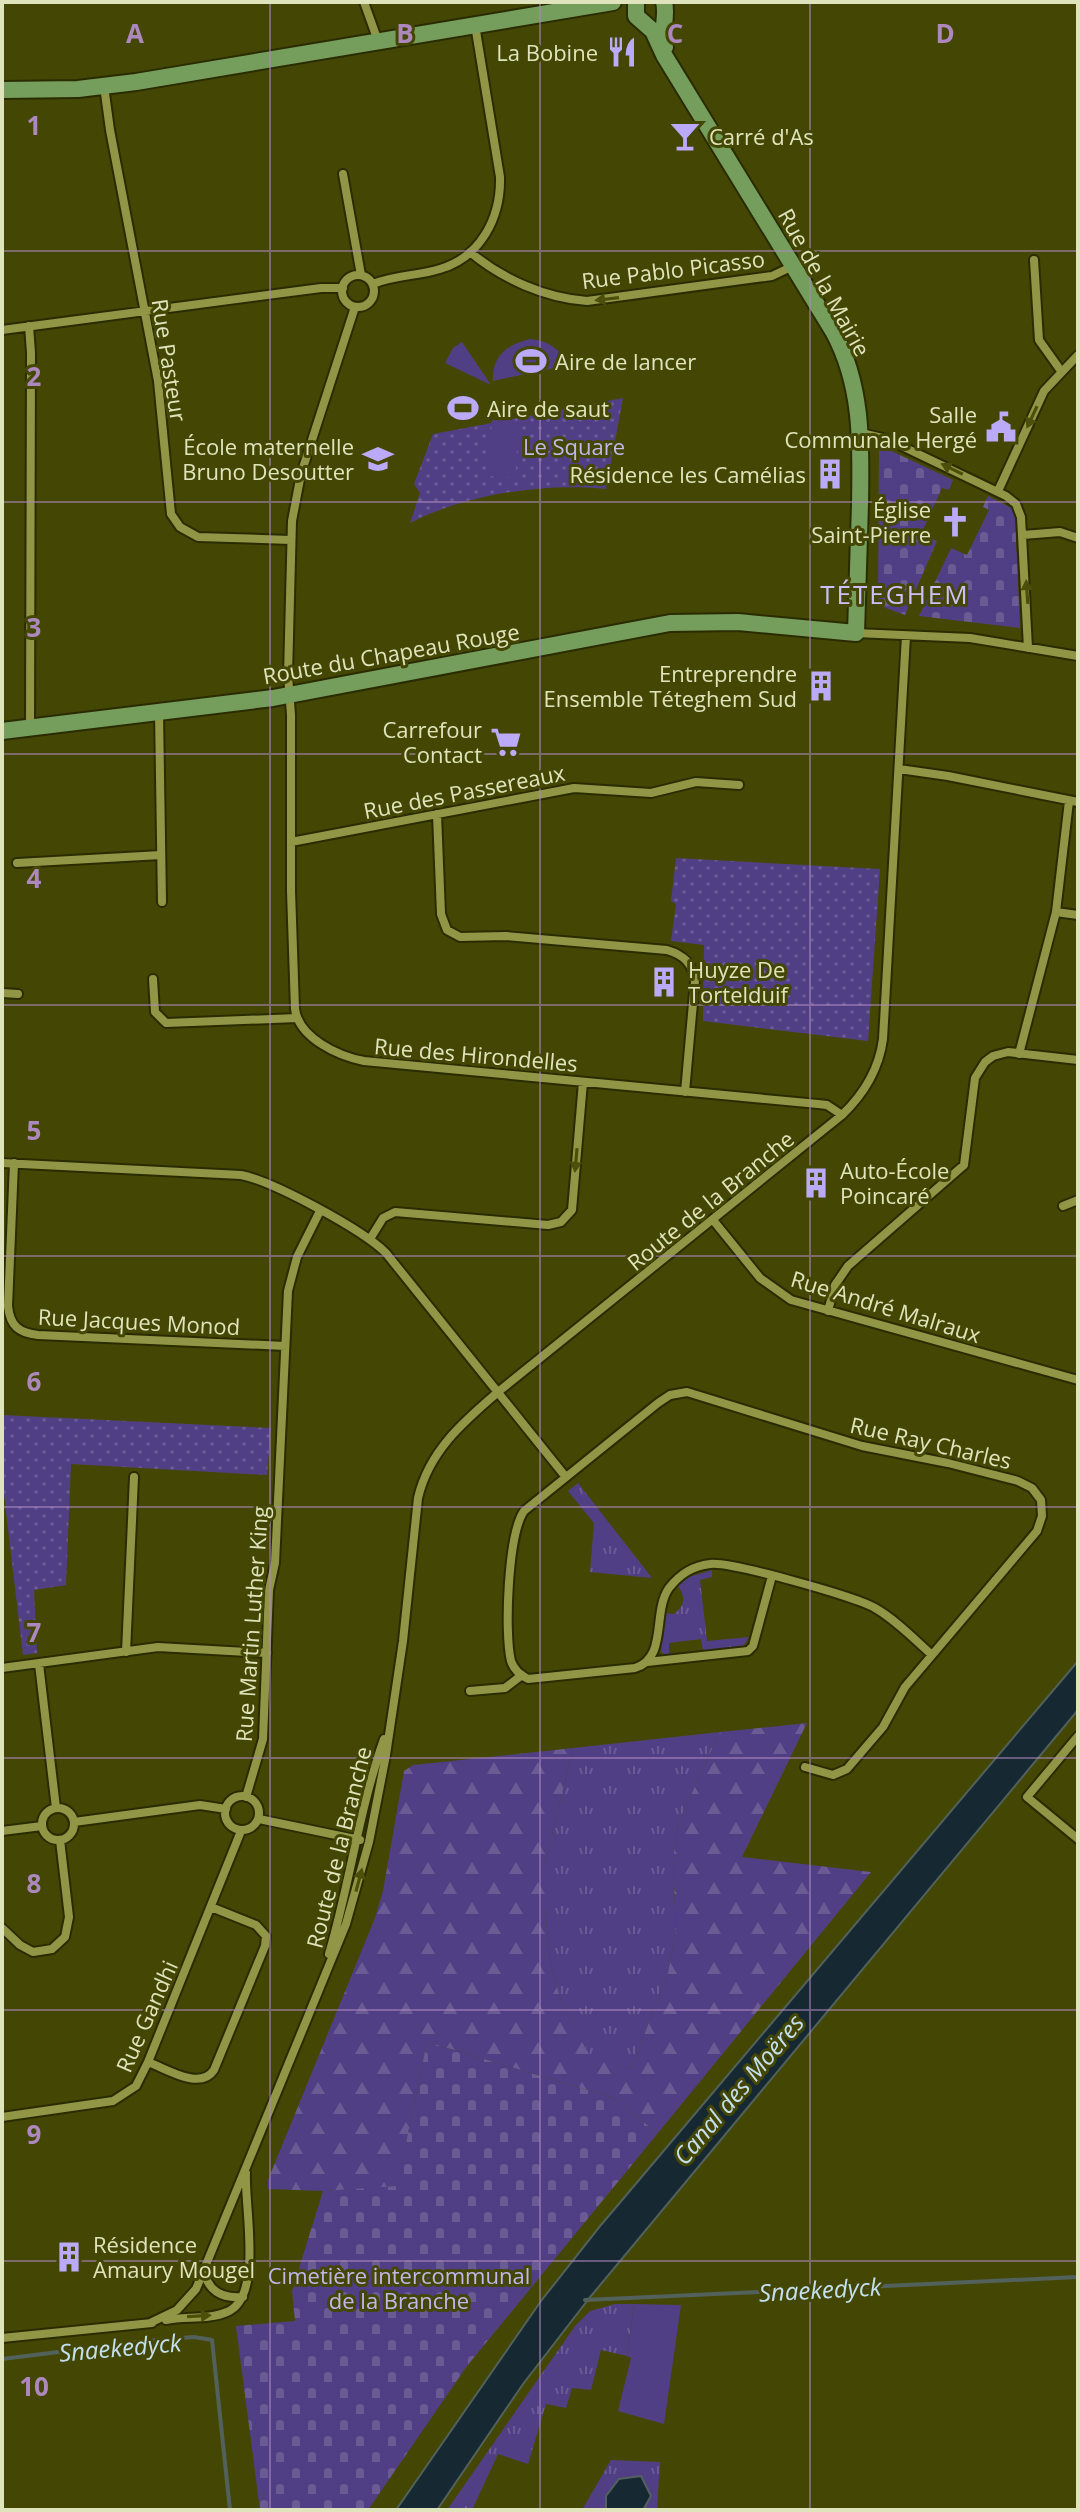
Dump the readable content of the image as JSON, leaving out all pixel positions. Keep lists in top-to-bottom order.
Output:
{
  "streets": {
    "street": [
      "Rue Pablo Picasso",
      "Rue de la Mairie",
      "Rue Pasteur",
      "Route du Chapeau Rouge",
      "Rue des Passereaux",
      "Rue des Hirondelles",
      "Route de la Branche",
      "Rue André Malraux",
      "Rue Jacques Monod",
      "Rue Ray Charles",
      "Rue Martin Luther King",
      "Rue Gandhi"
    ]
  },
  "crossings": [
    ["Rue Pablo Picasso", "Rue de la Mairie"],
    ["Rue de la Mairie", "Route du Chapeau Rouge"],
    ["Rue des Hirondelles", "Route de la Branche"],
    ["Route de la Branche", "Rue André Malraux"],
    ["Rue Jacques Monod", "Rue Martin Luther King"],
    ["Rue Martin Luther King", "Rue Gandhi"]
  ],
  "one_way": ["Rue Pablo Picasso"],
  "districts": ["TÉTEGHEM"],
  "water": ["Canal des Moëres", "Snaekedyck"],
  "parks": ["Le Square", "Cimetière intercommunal de la Branche"],
  "places": {
    "restaurant": ["La Bobine"],
    "bar": ["Carré d'As"],
    "sports": ["Aire de lancer", "Aire de saut"],
    "public building": ["Salle Communale Hergé"],
    "school or university": ["École maternelle Bruno Desoutter"],
    "building": [
      "Résidence les Camélias",
      "Entreprendre Ensemble Téteghem Sud",
      "Huyze De Tortelduif",
      "Auto-École Poincaré",
      "Résidence Amaury Mougel"
    ],
    "church": ["Église Saint-Pierre"],
    "supermarket": ["Carrefour Contact"]
  },
  "grid": {
    "columns": [
      "A",
      "B",
      "C",
      "D"
    ],
    "rows": [
      "1",
      "2",
      "3",
      "4",
      "5",
      "6",
      "7",
      "8",
      "9",
      "10"
    ]
  }
}
